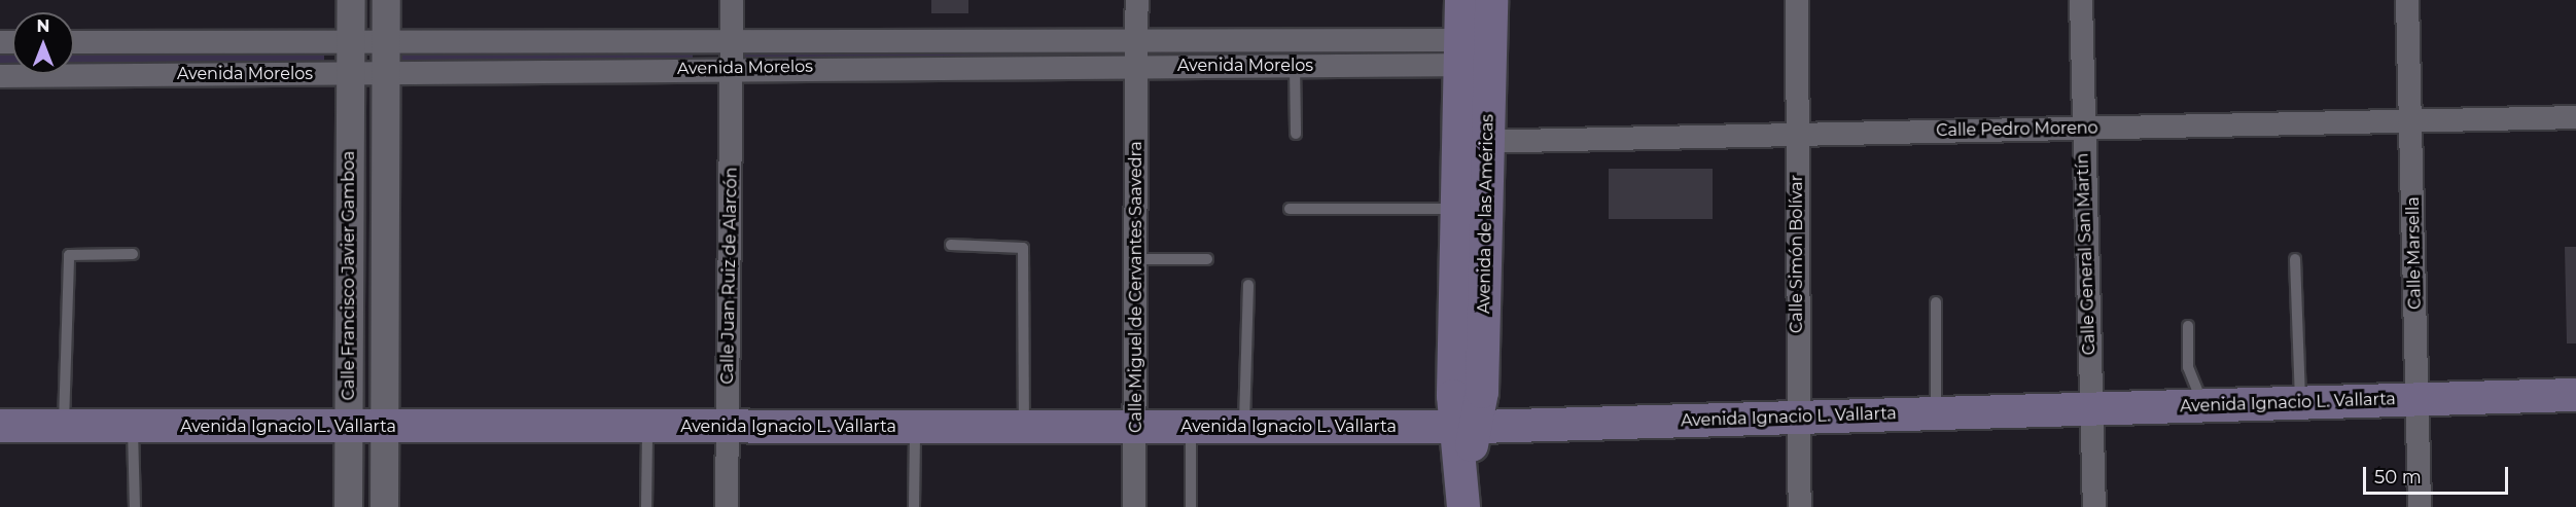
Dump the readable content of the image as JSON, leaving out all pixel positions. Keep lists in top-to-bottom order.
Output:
{
  "streets": {
    "main road": ["Avenida de las Américas", "Avenida Ignacio L. Vallarta"],
    "street": [
      "Avenida Morelos",
      "Calle Pedro Moreno",
      "Calle Marsella",
      "Calle Simón Bolívar",
      "Calle General San Martín",
      "Calle Francisco Javier Gamboa",
      "Calle Juan Ruiz de Alarcón",
      "Calle Miguel de Cervantes Saavedra"
    ]
  },
  "crossings": [
    ["Avenida Morelos", "Avenida de las Américas"],
    ["Avenida Morelos", "Calle Francisco Javier Gamboa"],
    ["Avenida Morelos", "Calle Juan Ruiz de Alarcón"],
    ["Avenida Morelos", "Calle Miguel de Cervantes Saavedra"],
    ["Calle Pedro Moreno", "Avenida de las Américas"],
    ["Calle Pedro Moreno", "Calle Marsella"],
    ["Calle Pedro Moreno", "Calle Simón Bolívar"],
    ["Calle Pedro Moreno", "Calle General San Martín"],
    ["Avenida de las Américas", "Avenida Ignacio L. Vallarta"],
    ["Calle Marsella", "Avenida Ignacio L. Vallarta"],
    ["Calle Simón Bolívar", "Avenida Ignacio L. Vallarta"],
    ["Calle General San Martín", "Avenida Ignacio L. Vallarta"],
    ["Calle Francisco Javier Gamboa", "Avenida Ignacio L. Vallarta"],
    ["Calle Juan Ruiz de Alarcón", "Avenida Ignacio L. Vallarta"],
    ["Calle Miguel de Cervantes Saavedra", "Avenida Ignacio L. Vallarta"]
  ],
  "scale_bar": "50 m",
  "north": "top"
}
